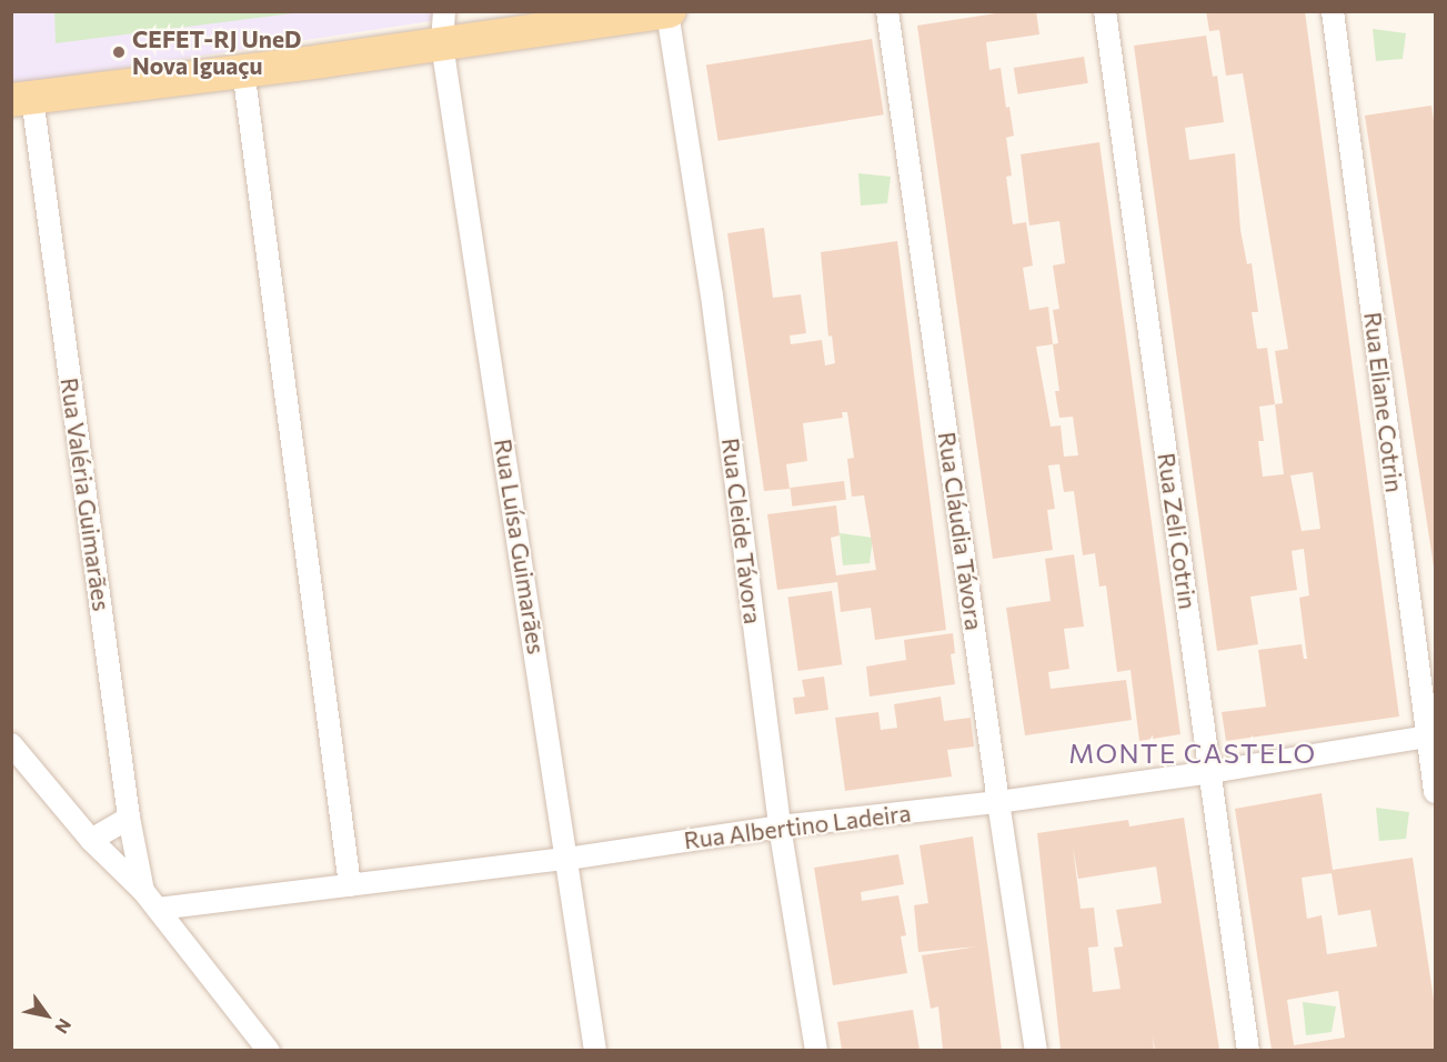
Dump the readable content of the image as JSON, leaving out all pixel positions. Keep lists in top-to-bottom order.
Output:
{
  "streets": {
    "street": [
      "Rua Eliane Cotrin",
      "Rua Valéria Guimarães",
      "Rua Cleide Távora",
      "Rua Cláudia Távora",
      "Rua Zeli Cotrin",
      "Rua Luísa Guimarães",
      "Rua Albertino Ladeira"
    ]
  },
  "crossings": [
    ["Rua Eliane Cotrin", "Rua Albertino Ladeira"],
    ["Rua Cleide Távora", "Rua Albertino Ladeira"],
    ["Rua Cláudia Távora", "Rua Albertino Ladeira"],
    ["Rua Zeli Cotrin", "Rua Albertino Ladeira"],
    ["Rua Luísa Guimarães", "Rua Albertino Ladeira"]
  ],
  "districts": ["MONTE CASTELO"],
  "places": ["CEFET-RJ UneD Nova Iguaçu"],
  "north": "bottom right"
}
